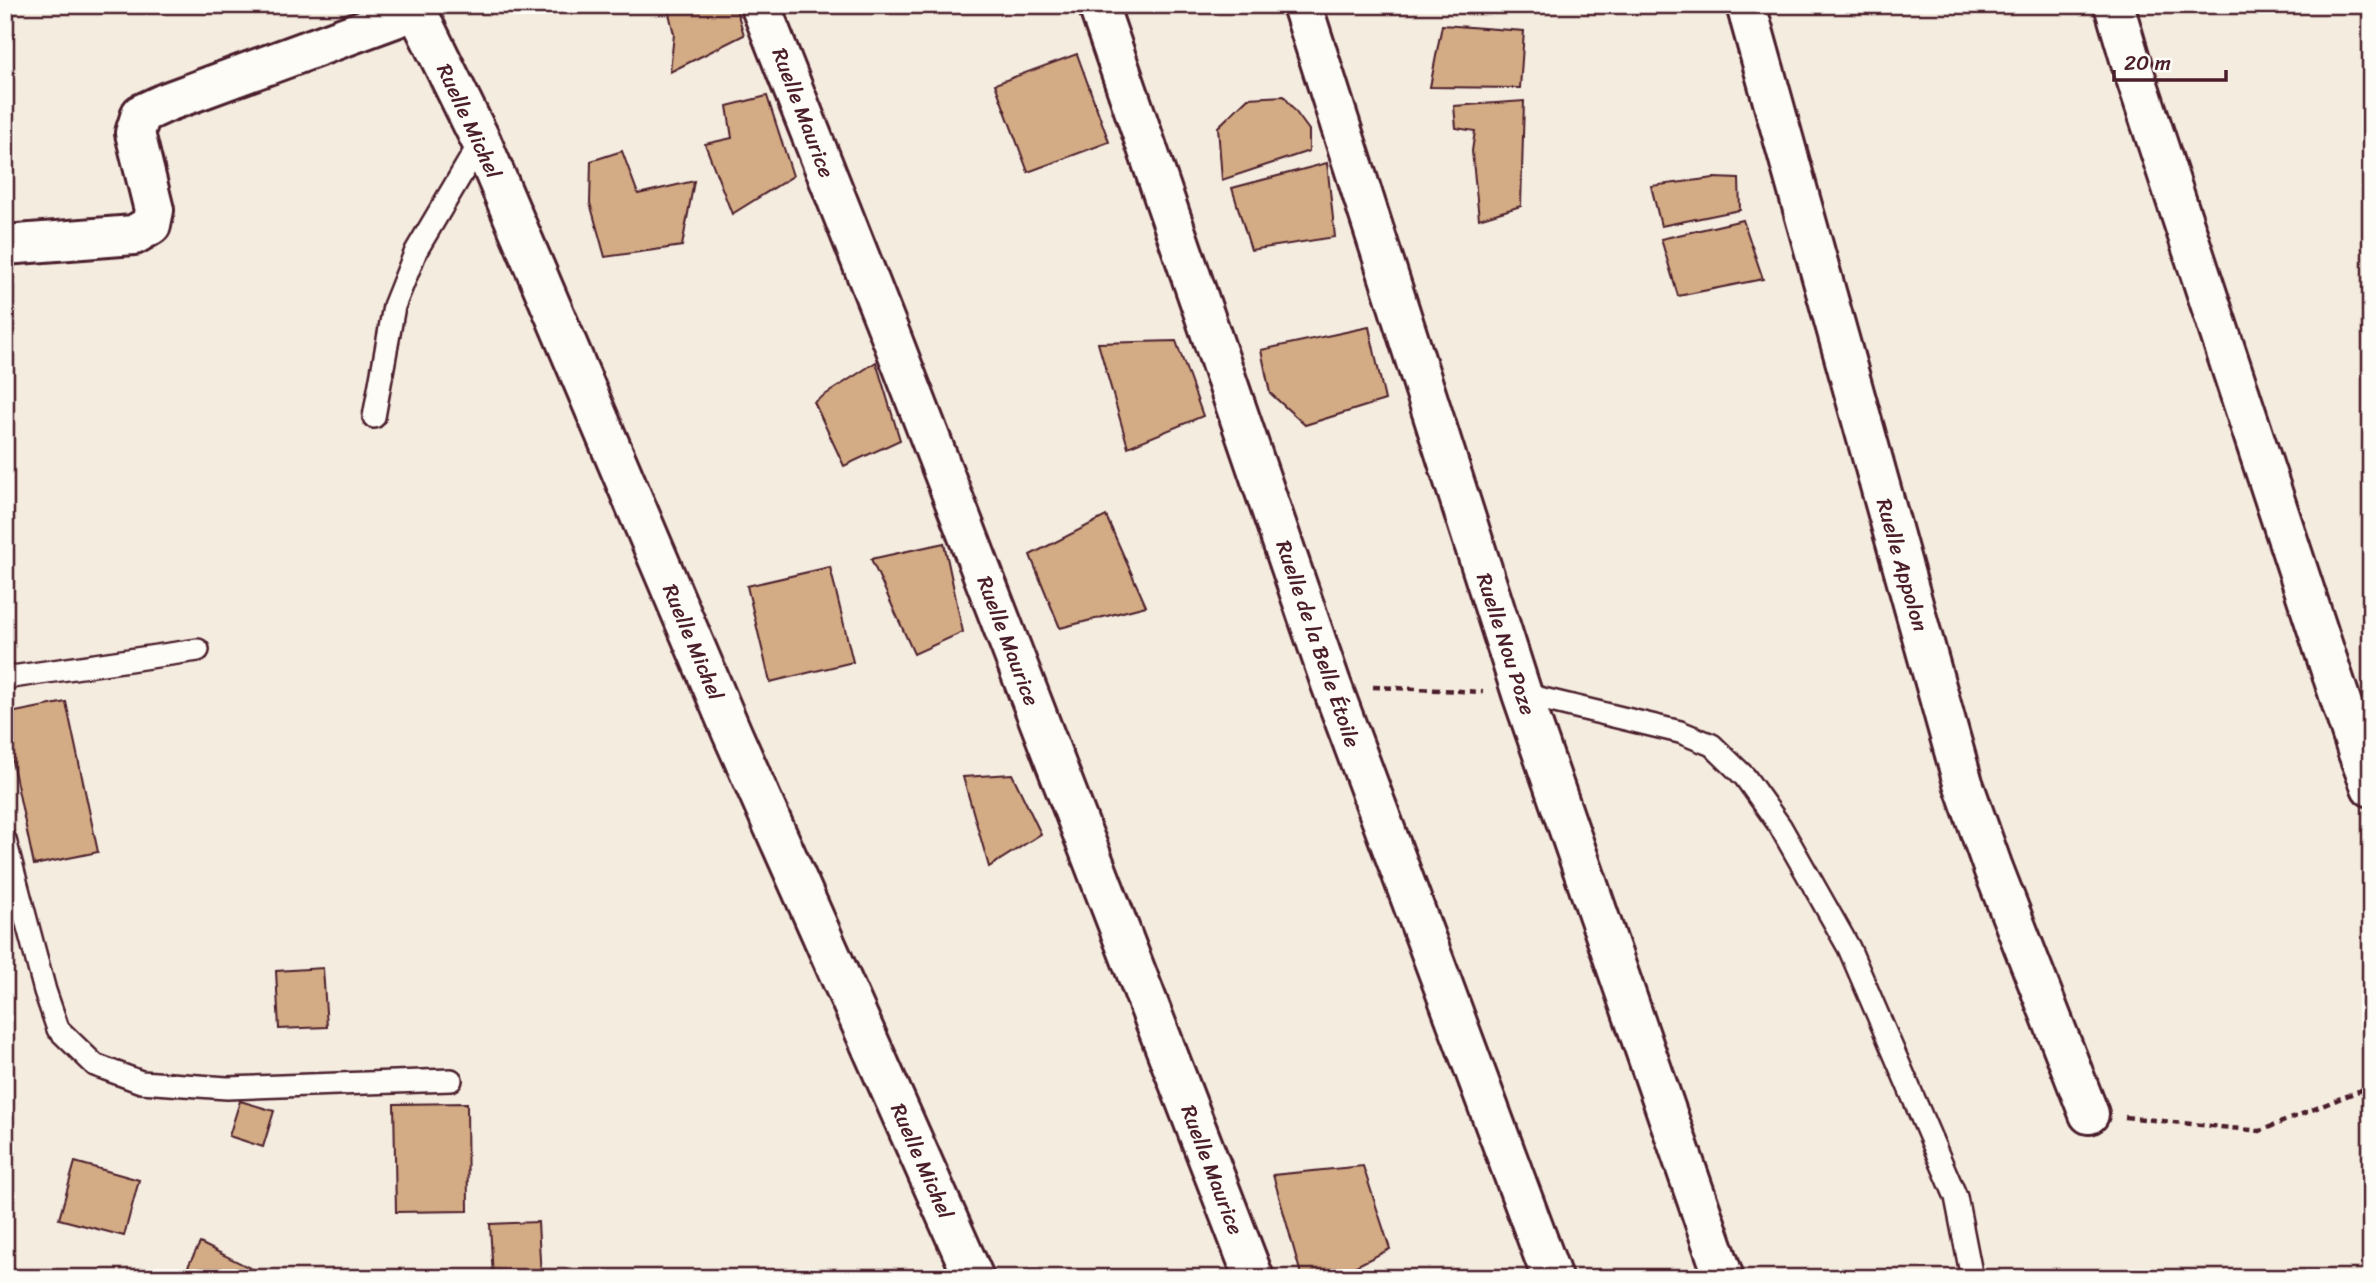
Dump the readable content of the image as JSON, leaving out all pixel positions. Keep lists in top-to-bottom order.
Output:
{
  "streets": {
    "street": [
      "Ruelle Maurice",
      "Ruelle Michel",
      "Ruelle Appolon",
      "Ruelle de la Belle Étoile",
      "Ruelle Nou Poze"
    ]
  },
  "scale_bar": "20 m"
}
